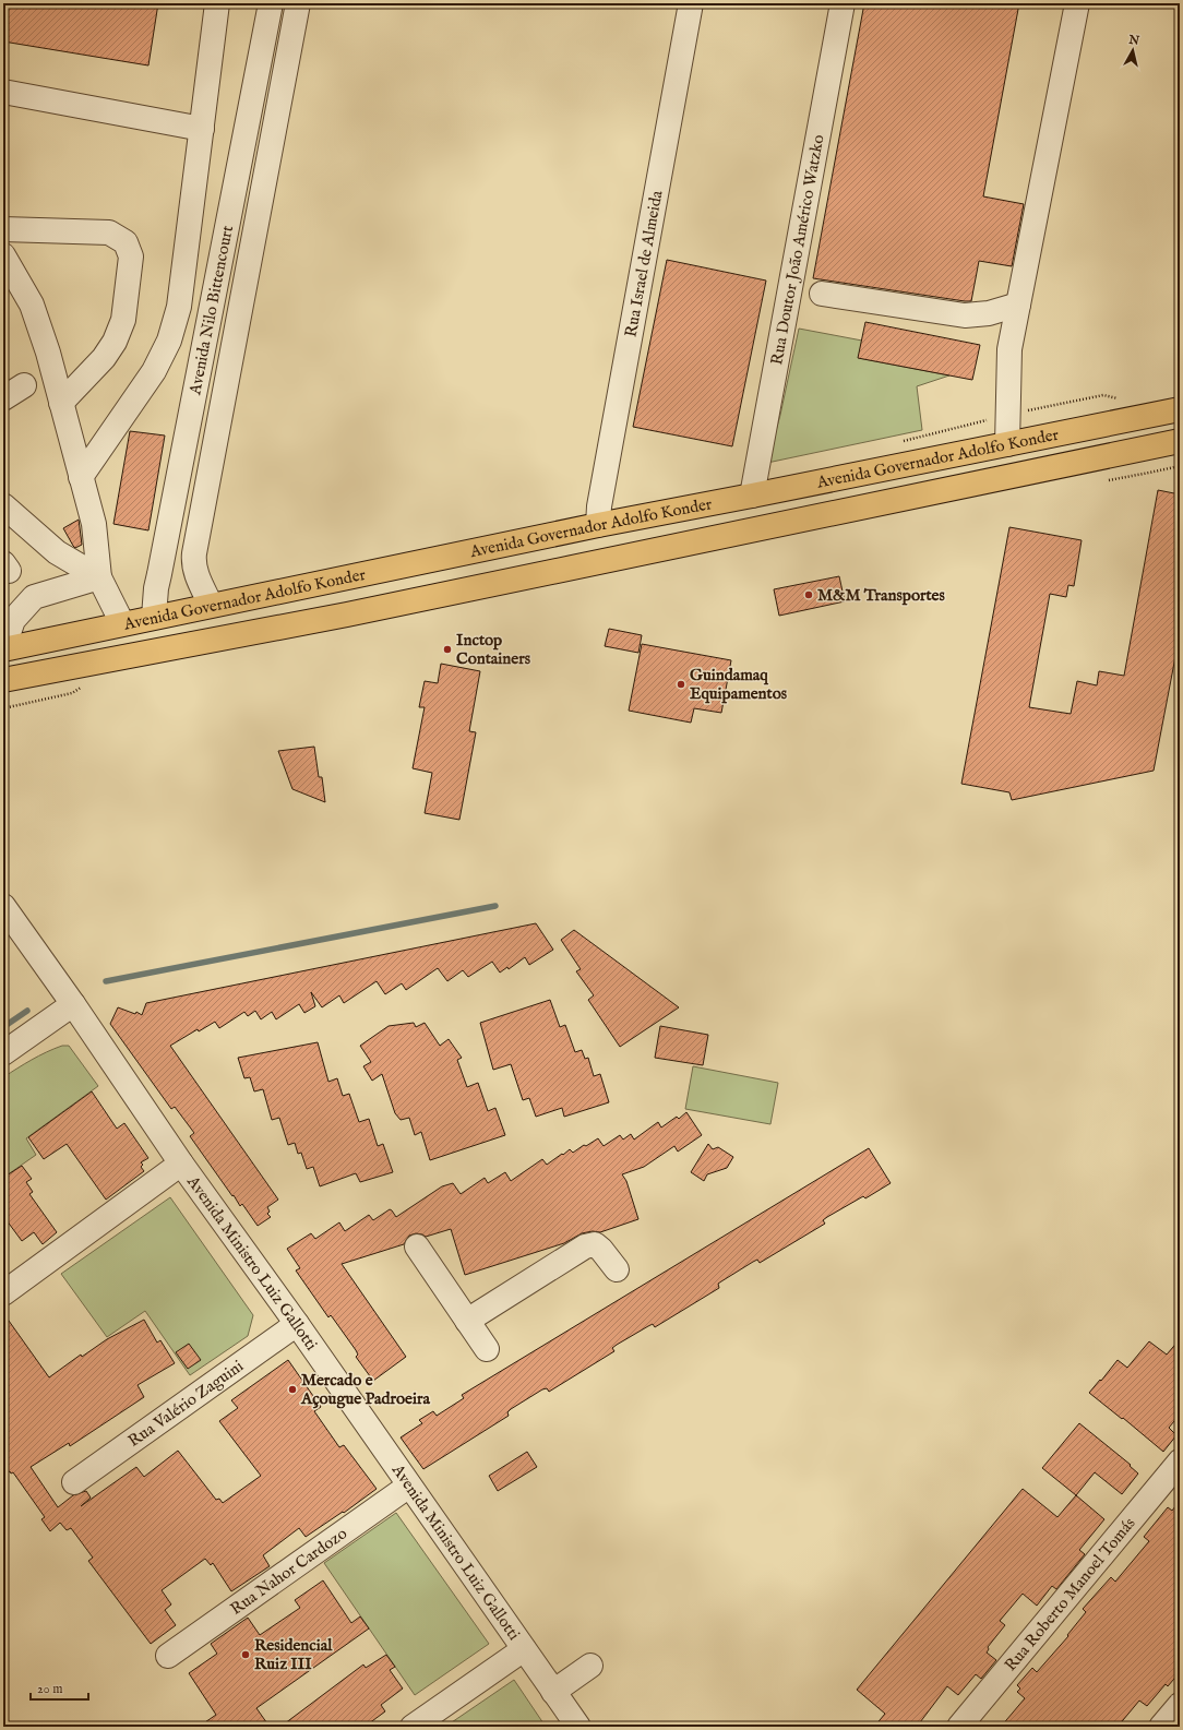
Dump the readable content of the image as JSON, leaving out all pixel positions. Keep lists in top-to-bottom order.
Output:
{
  "streets": {
    "main road": ["Avenida Governador Adolfo Konder"],
    "street": [
      "Rua Doutor João Américo Watzko",
      "Rua Israel de Almeida",
      "Avenida Nilo Bittencourt",
      "Avenida Ministro Luiz Gallotti",
      "Rua Valério Zaguini",
      "Rua Nahor Cardozo",
      "Rua Roberto Manoel Tomás"
    ]
  },
  "crossings": [
    ["Rua Doutor João Américo Watzko", "Avenida Governador Adolfo Konder"],
    ["Rua Israel de Almeida", "Avenida Governador Adolfo Konder"],
    ["Avenida Nilo Bittencourt", "Avenida Governador Adolfo Konder"],
    ["Avenida Ministro Luiz Gallotti", "Rua Valério Zaguini"],
    ["Avenida Ministro Luiz Gallotti", "Rua Nahor Cardozo"]
  ],
  "places": [
    "M&M Transportes",
    "Inctop Containers",
    "Guindamaq Equipamentos",
    "Mercado e Açougue Padroeira",
    "Residencial Ruiz III"
  ],
  "scale_bar": "20 m",
  "north": "top"
}
